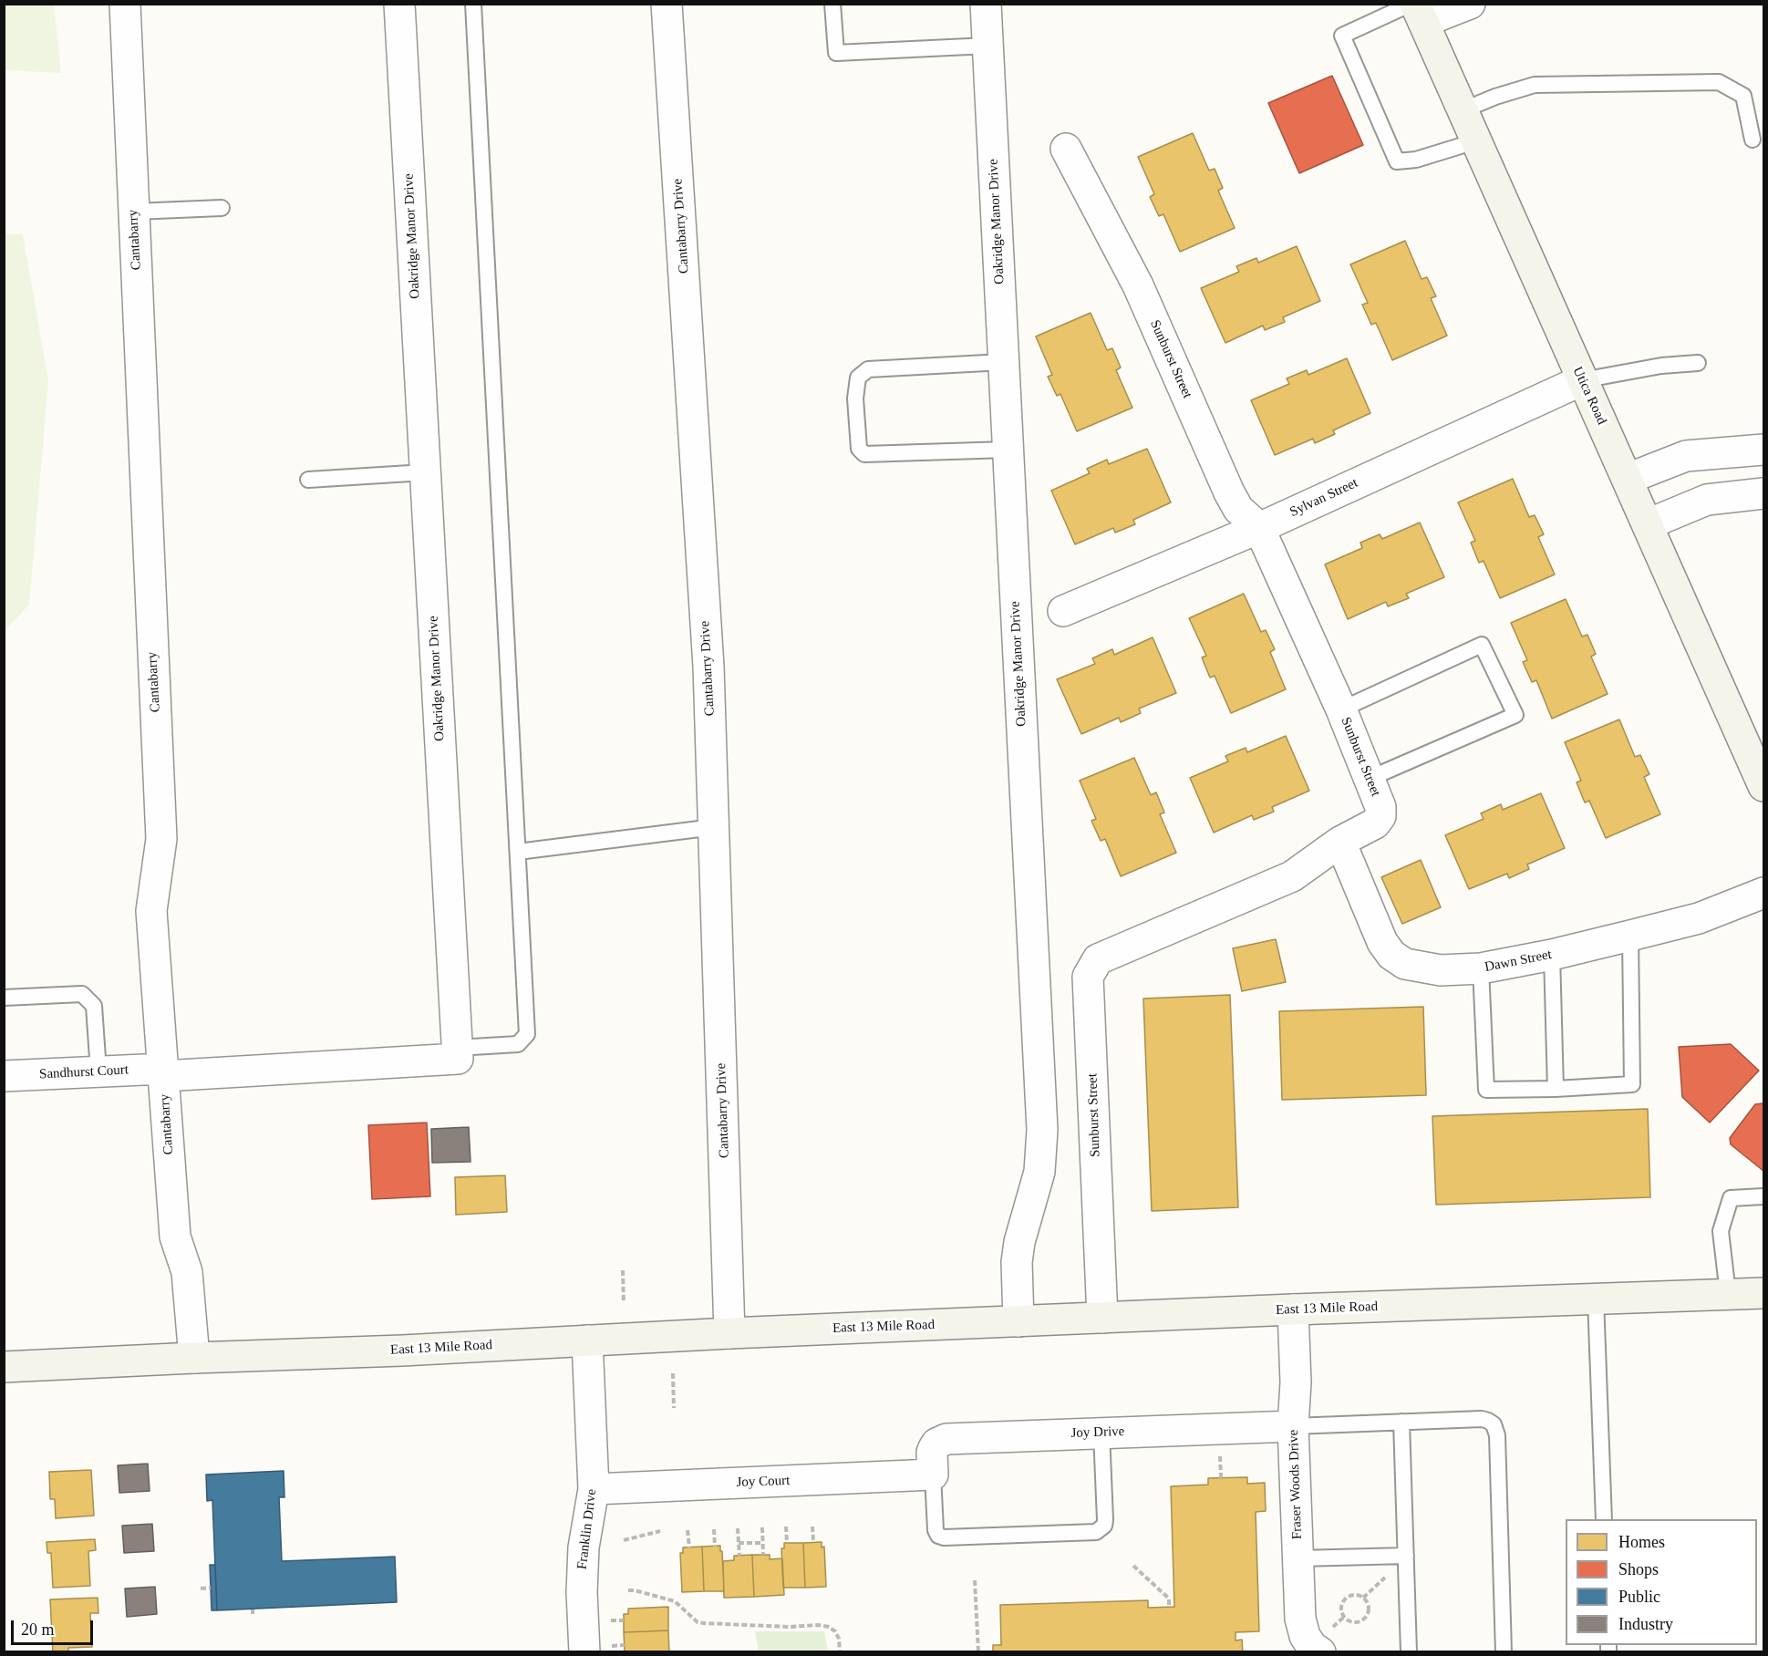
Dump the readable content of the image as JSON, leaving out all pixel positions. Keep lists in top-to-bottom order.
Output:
{
  "streets": {
    "main road": ["Utica Road", "East 13 Mile Road"],
    "street": [
      "Oakridge Manor Drive",
      "Cantabarry Drive",
      "Cantabarry",
      "Sunburst Street",
      "Sylvan Street",
      "Dawn Street",
      "Sandhurst Court",
      "Joy Drive",
      "Joy Court",
      "Fraser Woods Drive",
      "Franklin Drive"
    ]
  },
  "crossings": [
    ["Oakridge Manor Drive", "East 13 Mile Road"],
    ["Cantabarry Drive", "East 13 Mile Road"],
    ["Cantabarry", "Sandhurst Court"],
    ["Cantabarry", "East 13 Mile Road"],
    ["Sunburst Street", "Sylvan Street"],
    ["Sunburst Street", "Dawn Street"],
    ["Sunburst Street", "East 13 Mile Road"],
    ["Utica Road", "Sylvan Street"],
    ["East 13 Mile Road", "Fraser Woods Drive"],
    ["East 13 Mile Road", "Franklin Drive"],
    ["Joy Drive", "Joy Court"],
    ["Joy Drive", "Fraser Woods Drive"],
    ["Joy Court", "Franklin Drive"]
  ],
  "legend": [
    "Homes",
    "Shops",
    "Public",
    "Industry"
  ],
  "scale_bar": "20 m"
}
